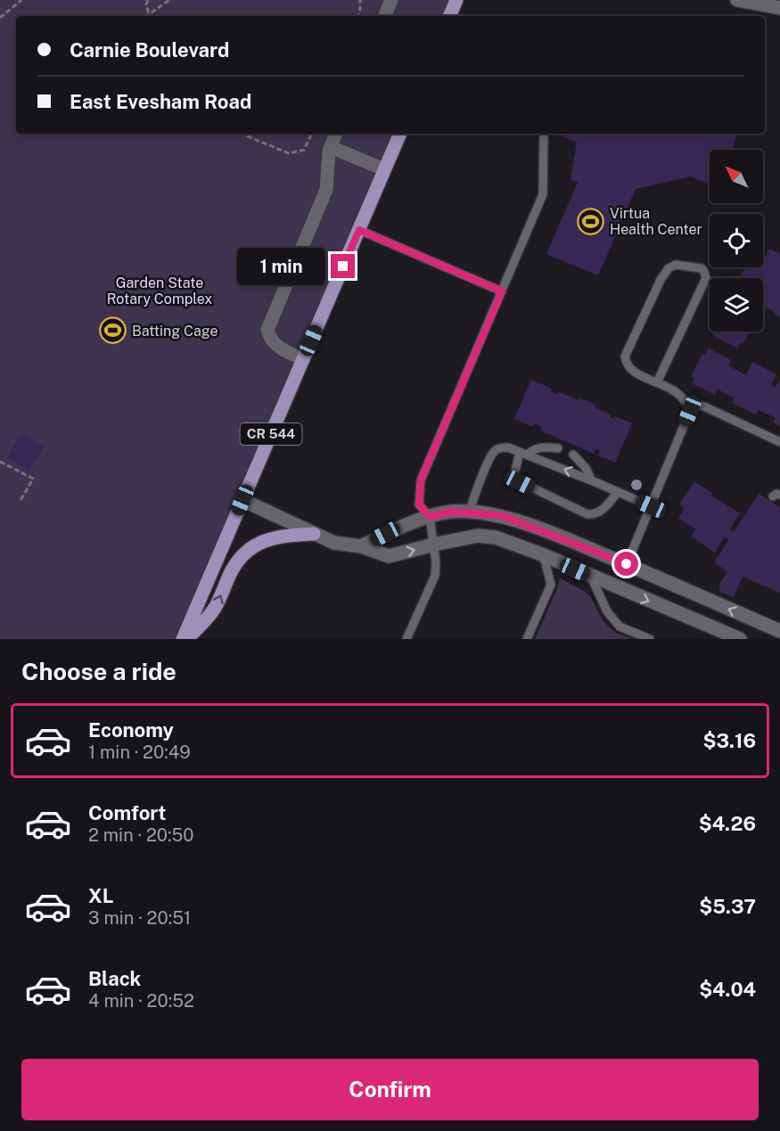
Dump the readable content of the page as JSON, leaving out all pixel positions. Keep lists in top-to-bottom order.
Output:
{
  "streets": {
    "main road": ["CR 544"]
  },
  "parks": ["Garden State Rotary Complex"],
  "places": {
    "sports": ["Virtua Health Center", "Batting Cage"]
  },
  "north": "top left",
  "page": {
    "banner": ["Carnie Boulevard", "East Evesham Road"],
    "bubble": "1 min",
    "heading": "Choose a ride",
    "list": [
      {
        "name": "Economy",
        "note": "1 min · 20:49",
        "value": "$3.16"
      },
      {
        "name": "Comfort",
        "note": "2 min · 20:50",
        "value": "$4.26"
      },
      {
        "name": "XL",
        "note": "3 min · 20:51",
        "value": "$5.37"
      },
      {
        "name": "Black",
        "note": "4 min · 20:52",
        "value": "$4.04"
      }
    ],
    "buttons": "Confirm"
  }
}
